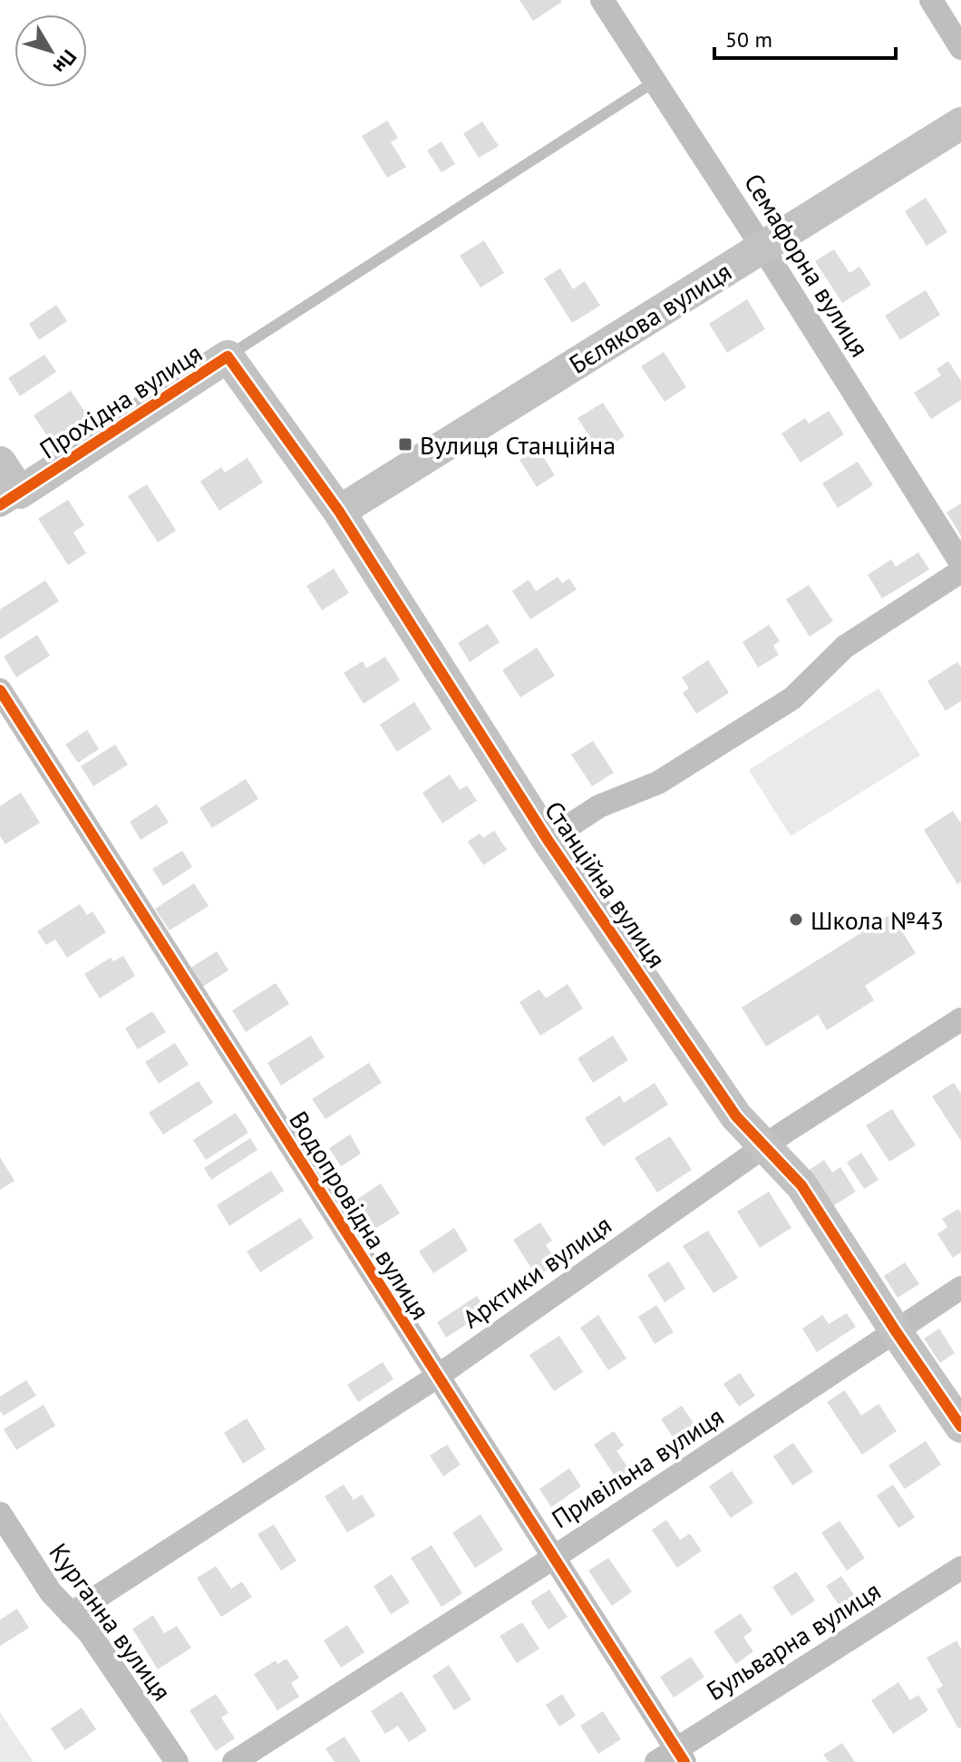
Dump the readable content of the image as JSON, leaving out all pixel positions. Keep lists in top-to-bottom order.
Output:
{
  "streets": {
    "street": [
      "Семафорна вулиця",
      "Бєлякова вулиця",
      "Прохідна вулиця",
      "Станційна вулиця",
      "Водопровідна вулиця",
      "Арктики вулиця",
      "Привільна вулиця",
      "Курганна вулиця",
      "Бульварна вулиця"
    ]
  },
  "crossings": [
    ["Семафорна вулиця", "Бєлякова вулиця"],
    ["Бєлякова вулиця", "Станційна вулиця"],
    ["Прохідна вулиця", "Станційна вулиця"],
    ["Станційна вулиця", "Арктики вулиця"],
    ["Станційна вулиця", "Привільна вулиця"],
    ["Водопровідна вулиця", "Арктики вулиця"],
    ["Водопровідна вулиця", "Привільна вулиця"],
    ["Водопровідна вулиця", "Бульварна вулиця"],
    ["Арктики вулиця", "Курганна вулиця"]
  ],
  "places": {
    "transit": ["Вулиця Станційна"],
    "other": ["Школа №43"]
  },
  "scale_bar": "50 m",
  "north": "bottom right"
}
